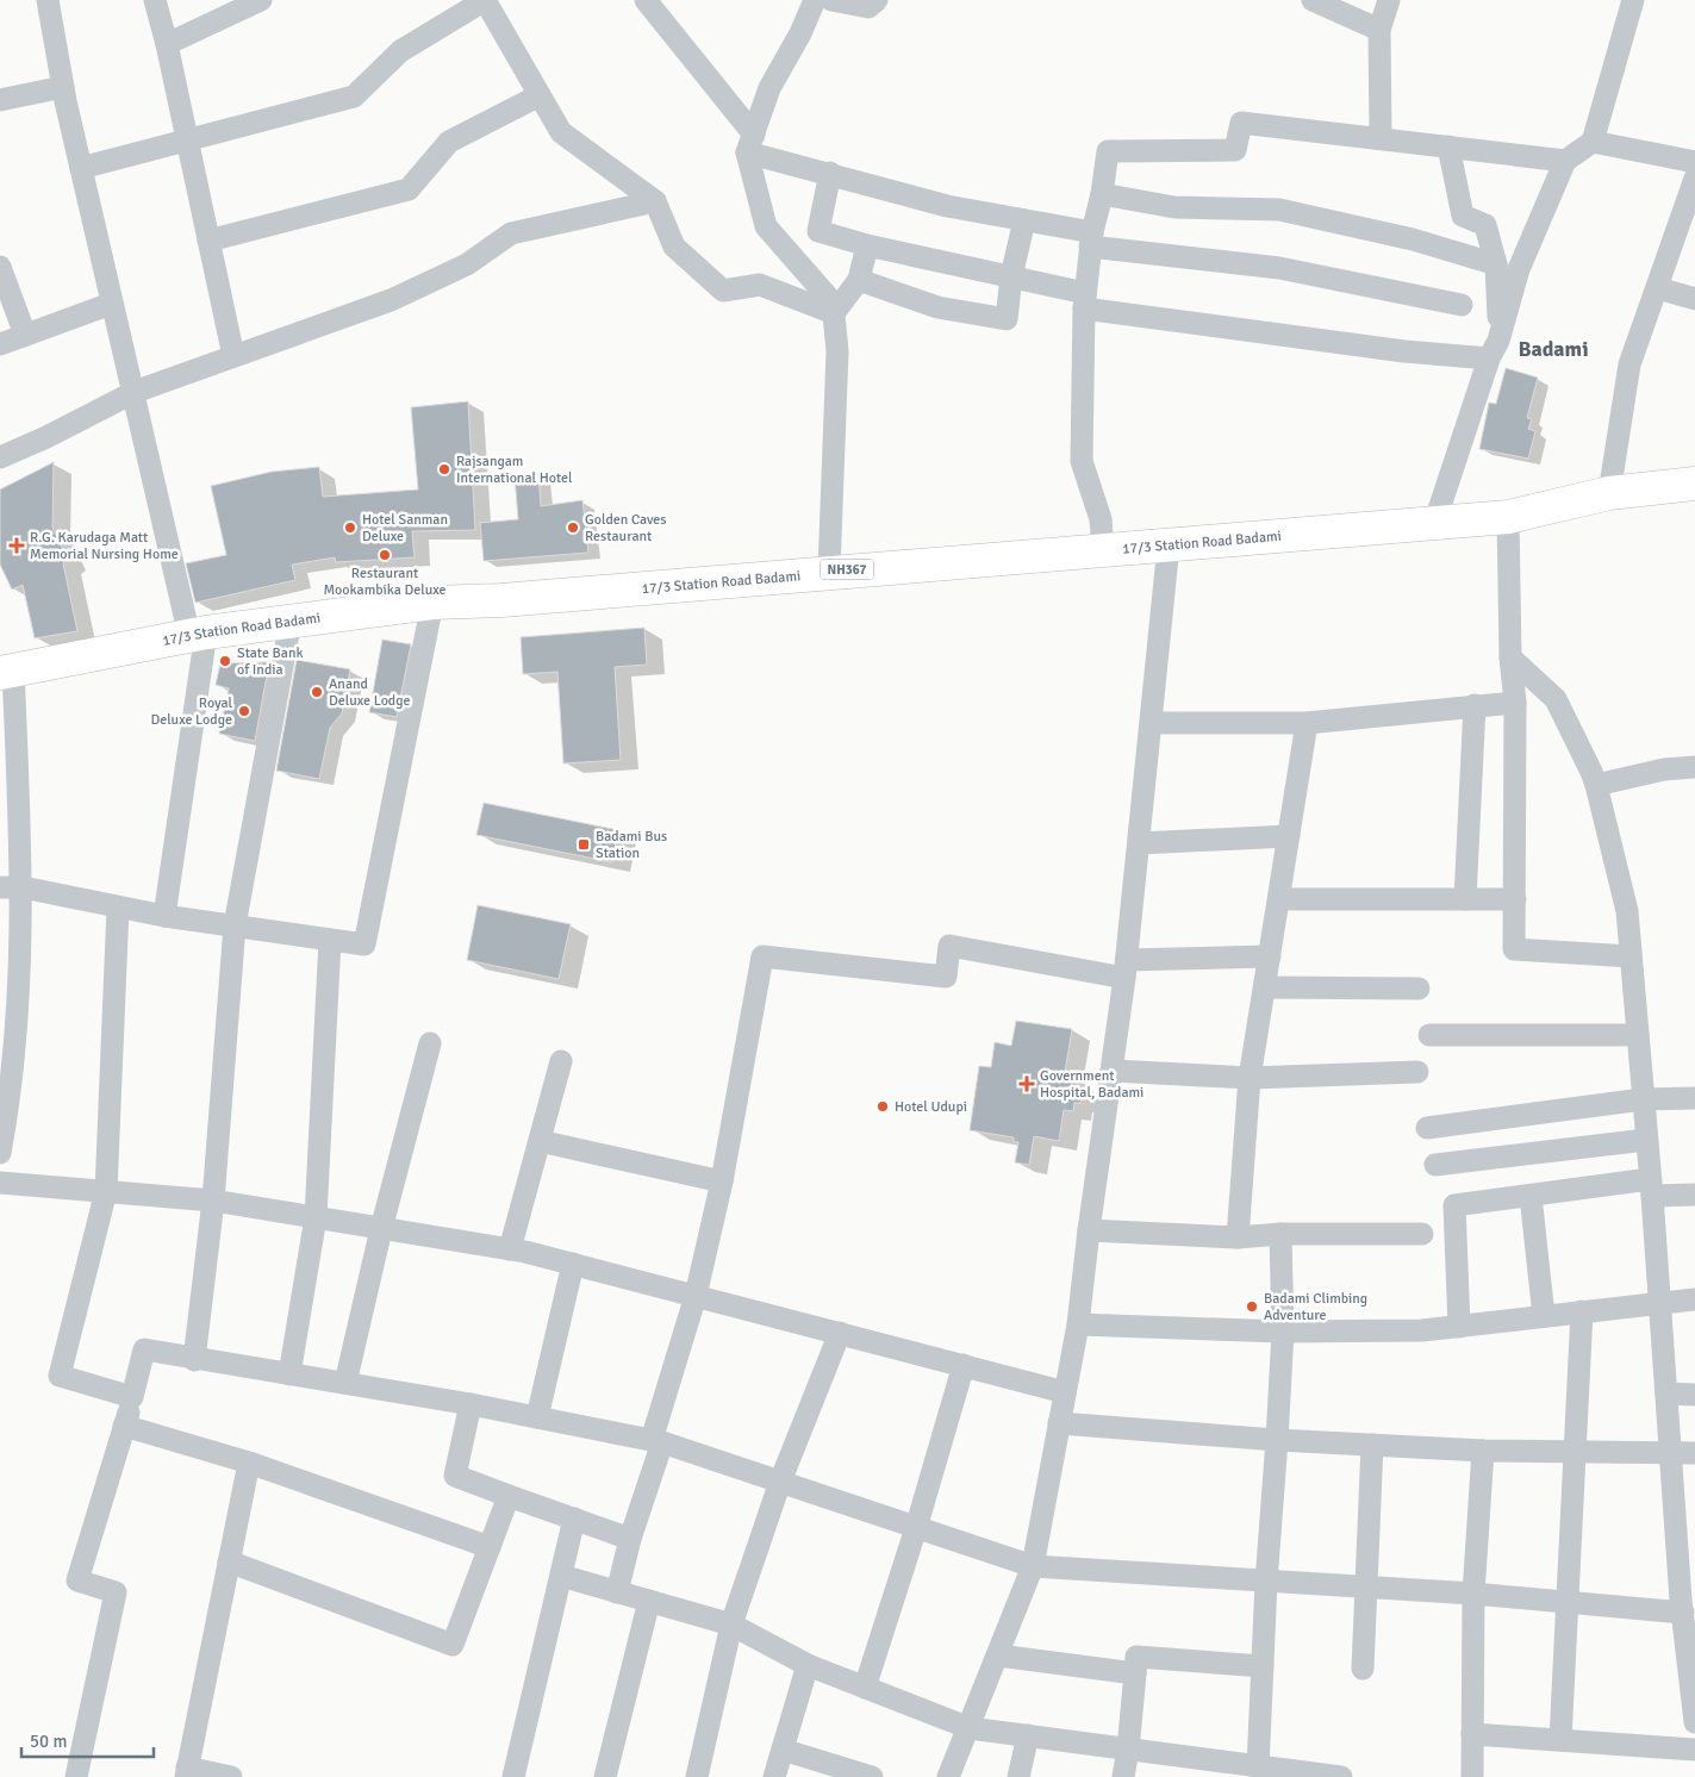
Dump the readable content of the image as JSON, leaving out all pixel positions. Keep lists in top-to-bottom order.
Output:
{
  "streets": {
    "highway": ["17/3 Station Road Badami", "NH367"]
  },
  "districts": ["Badami"],
  "places": {
    "other": [
      "Rajsangam International Hotel",
      "Hotel Sanman Deluxe",
      "Golden Caves Restaurant",
      "Restaurant Mookambika Deluxe",
      "State Bank of India",
      "Anand Deluxe Lodge",
      "Royal Deluxe Lodge",
      "Hotel Udupi",
      "Badami Climbing Adventure"
    ],
    "health": ["R.G. Karudaga Matt Memorial Nursing Home", "Government Hospital, Badami"],
    "transit": ["Badami Bus Station"]
  },
  "scale_bar": "50 m"
}
